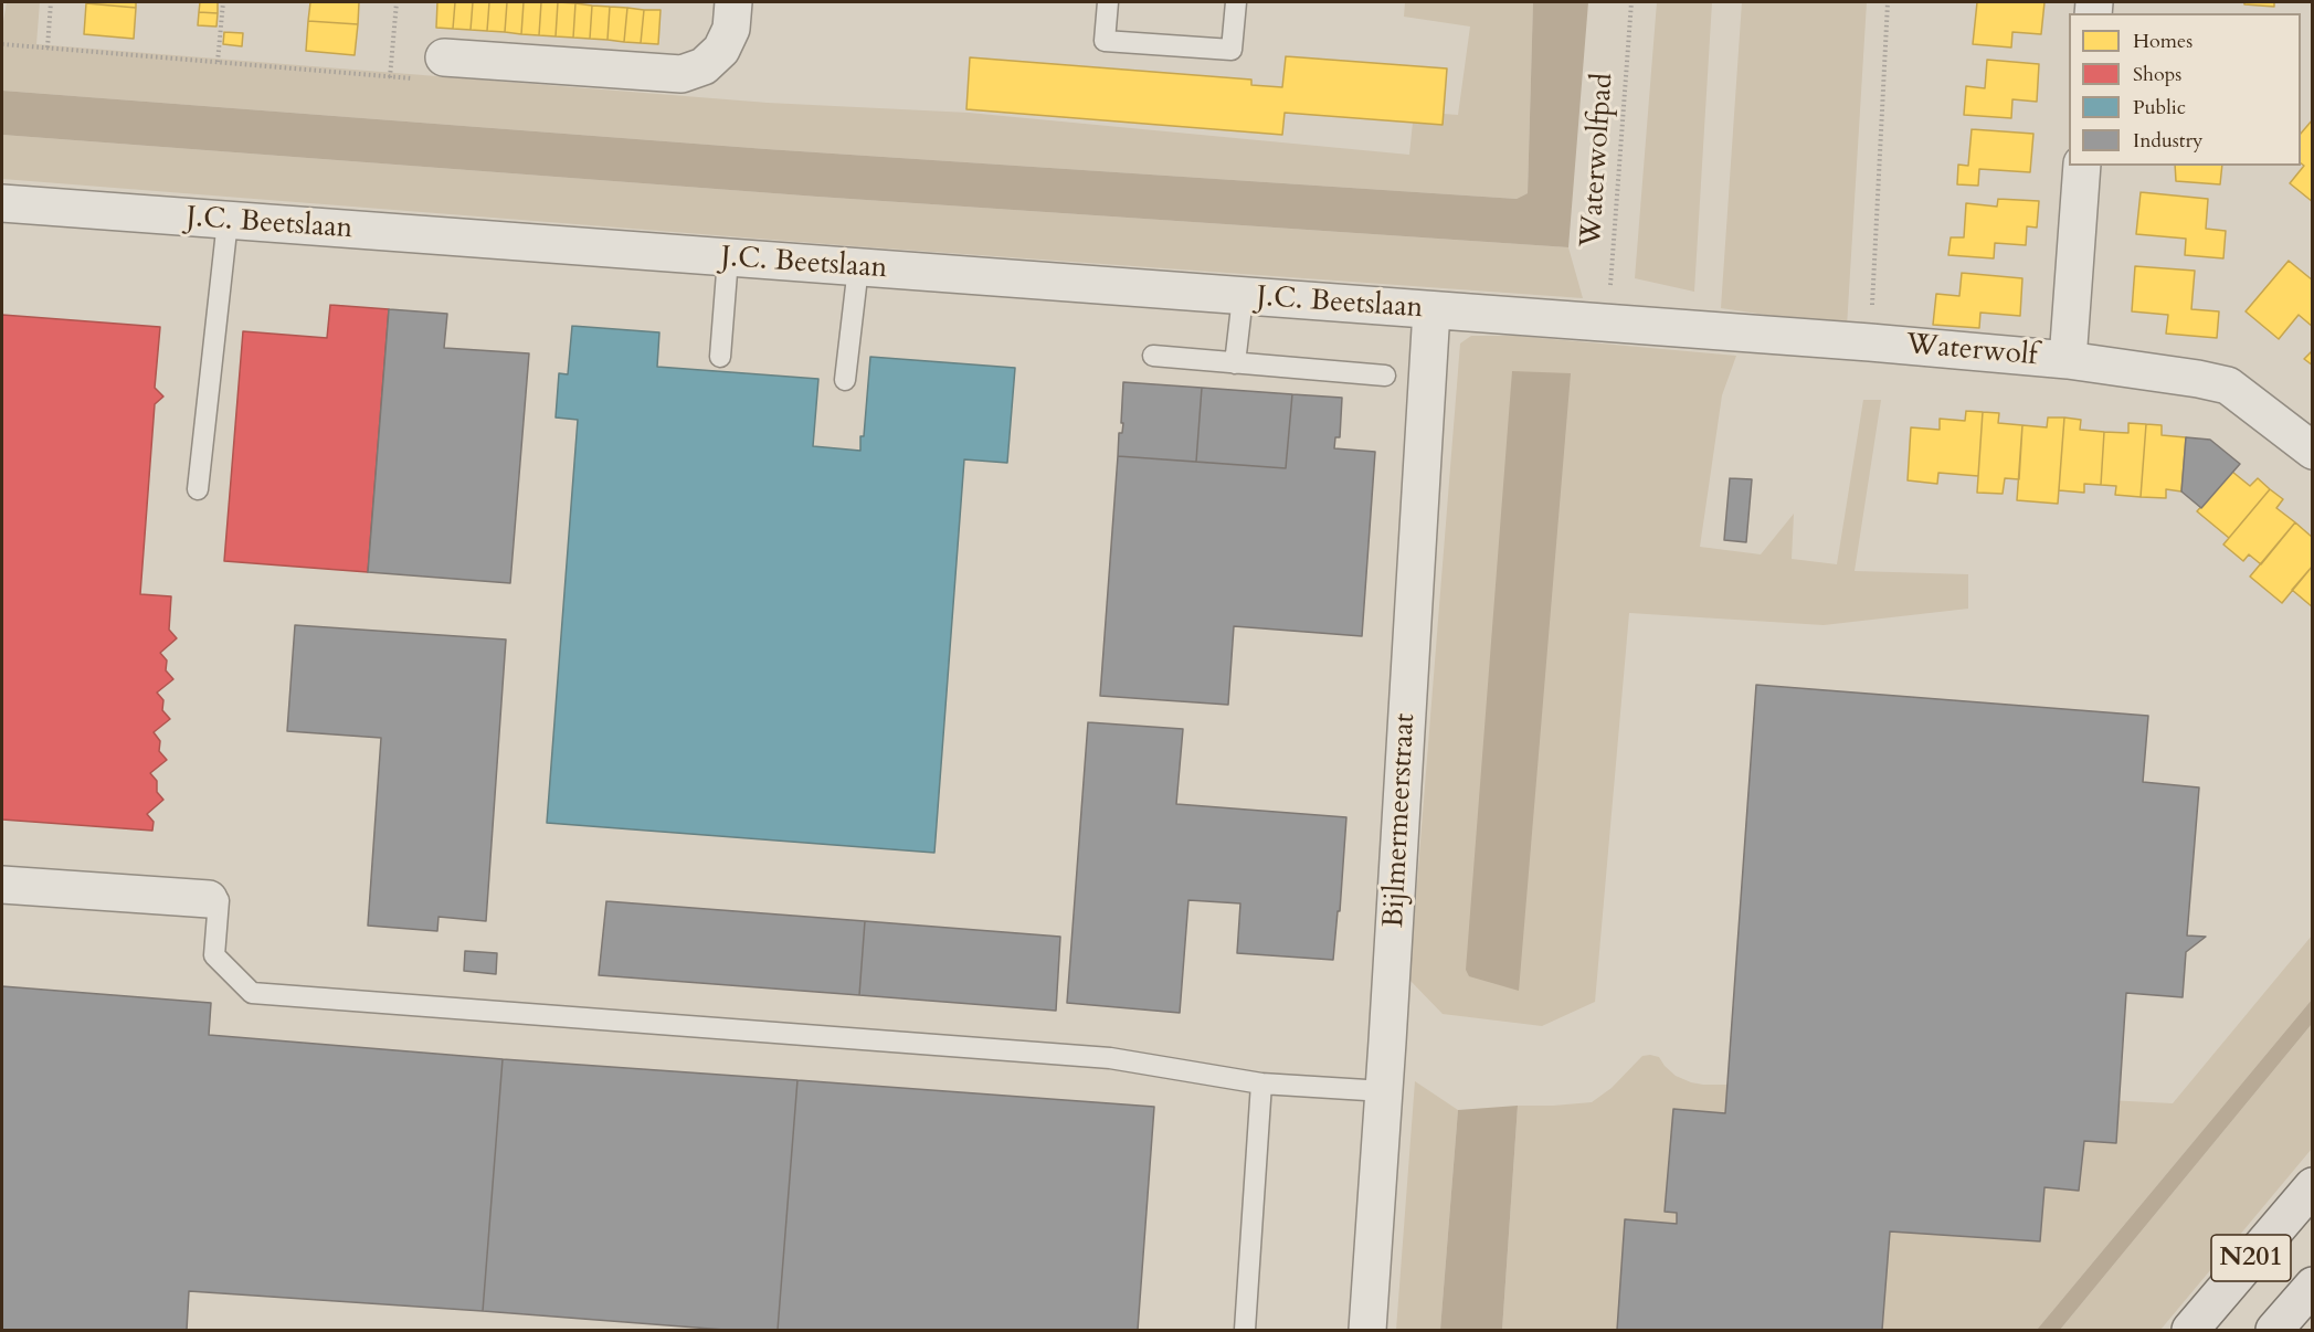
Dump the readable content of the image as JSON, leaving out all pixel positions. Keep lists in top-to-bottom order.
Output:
{
  "streets": {
    "highway": ["N201"],
    "street": ["J.C. Beetslaan", "Waterwolf", "Bijlmermeerstraat"],
    "path": ["Waterwolfpad"]
  },
  "crossings": [
    ["Waterwolfpad", "J.C. Beetslaan"],
    ["Waterwolfpad", "Waterwolf"],
    ["J.C. Beetslaan", "Waterwolf"],
    ["J.C. Beetslaan", "Bijlmermeerstraat"]
  ],
  "legend": [
    "Homes",
    "Shops",
    "Public",
    "Industry"
  ]
}
